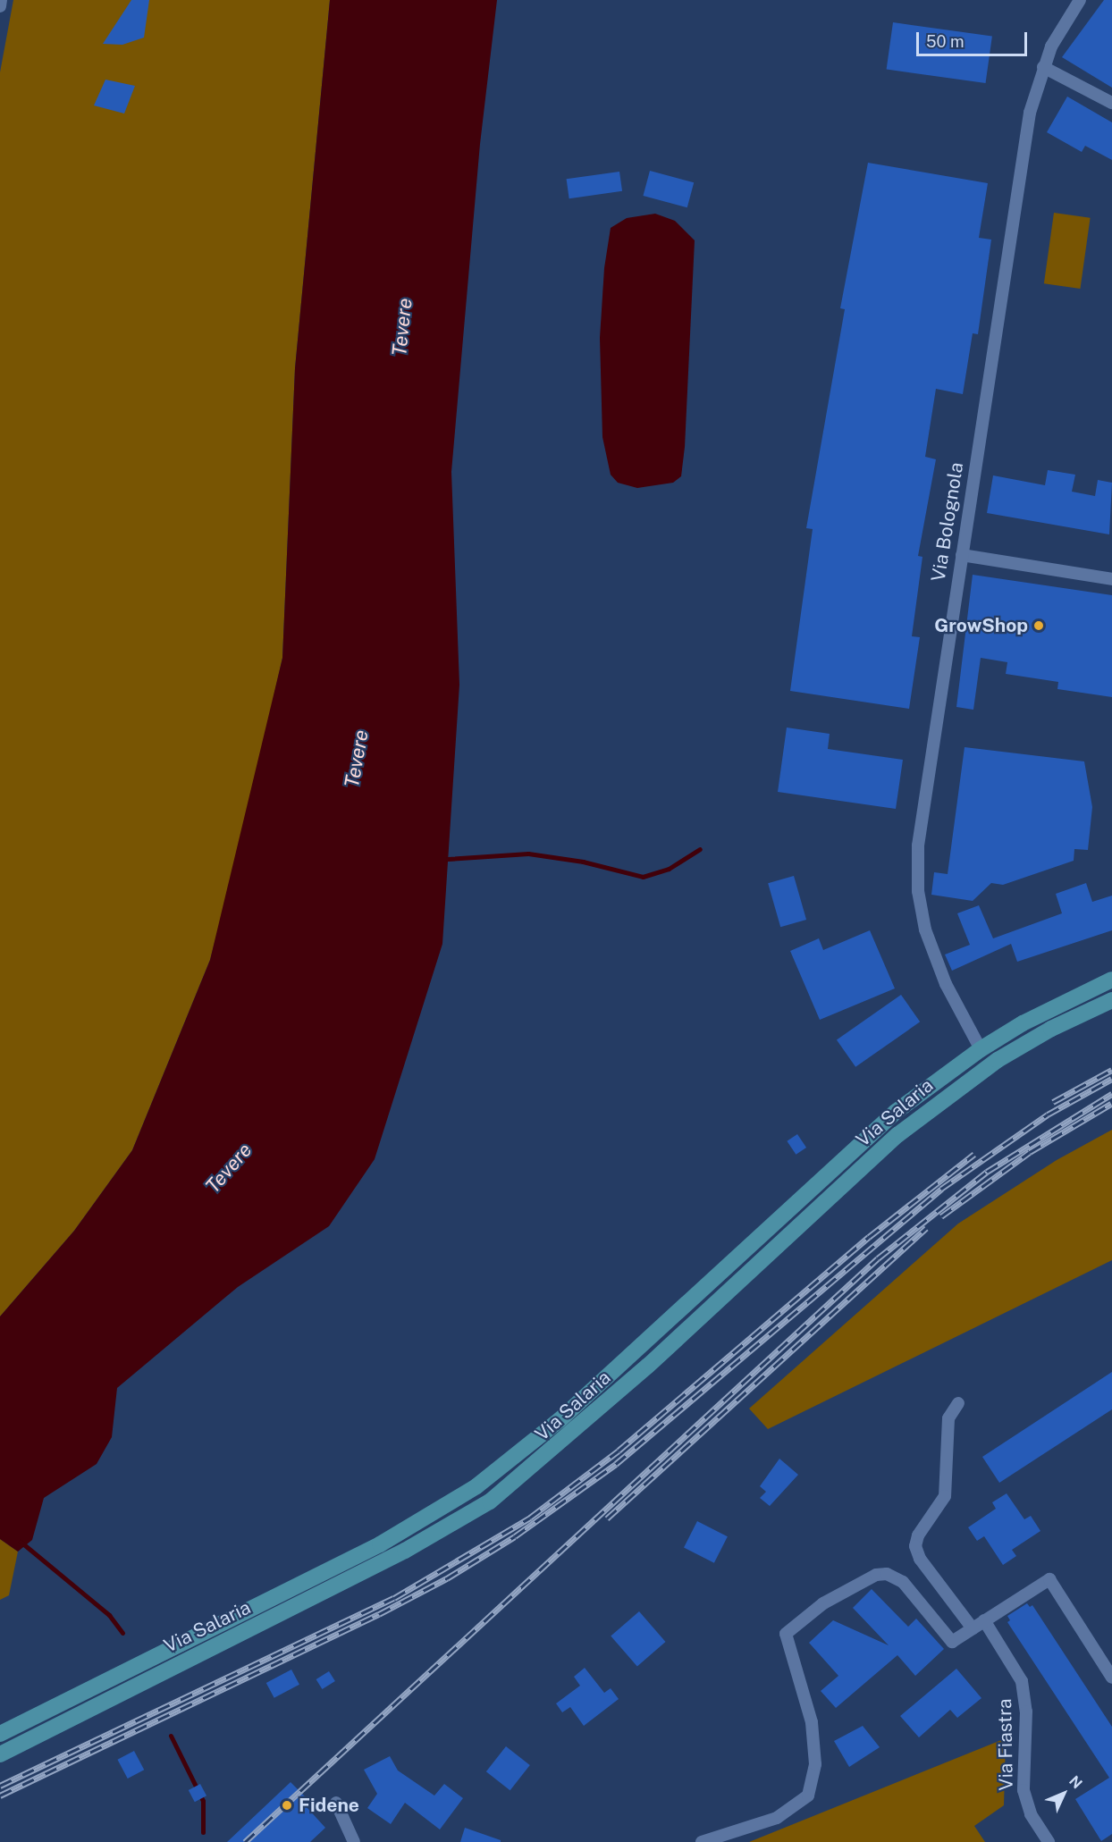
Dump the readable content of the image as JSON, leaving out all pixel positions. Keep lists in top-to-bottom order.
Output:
{
  "streets": {
    "main road": ["Via Salaria"],
    "street": ["Via Bolognola", "Via Fiastra"]
  },
  "crossings": [
    ["Via Bolognola", "Via Salaria"]
  ],
  "water": ["Tevere"],
  "places": ["GrowShop", "Fidene"],
  "scale_bar": "50 m",
  "north": "top right"
}
